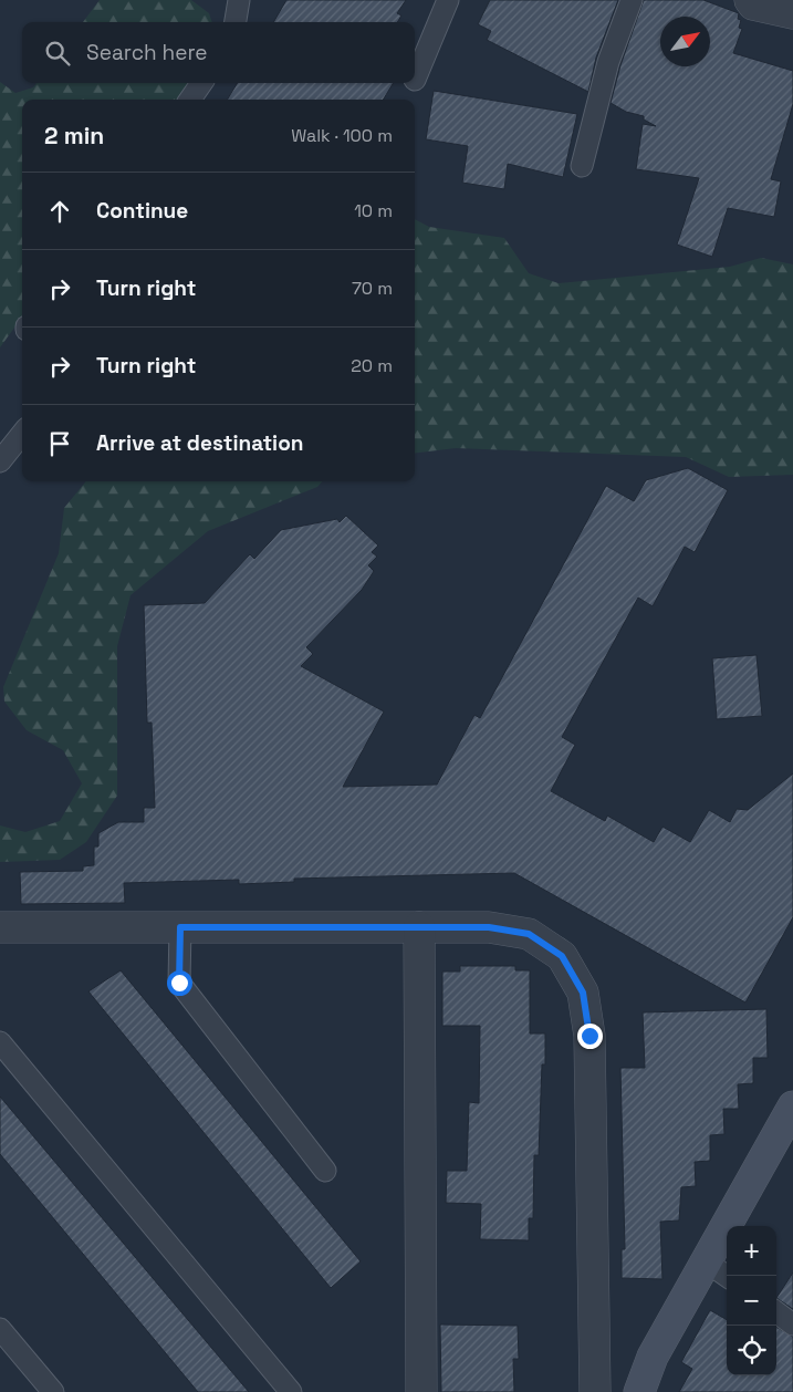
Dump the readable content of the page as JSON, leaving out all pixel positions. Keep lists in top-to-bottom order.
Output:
{
  "north": "top right",
  "page": {
    "search": "Search here",
    "heading": ["2 min", "Walk · 100 m"],
    "list": [
      ["Continue", "10 m"],
      ["Turn right", "70 m"],
      ["Turn right", "20 m"],
      "Arrive at destination"
    ],
    "map_buttons": ["+", "−"]
  }
}
